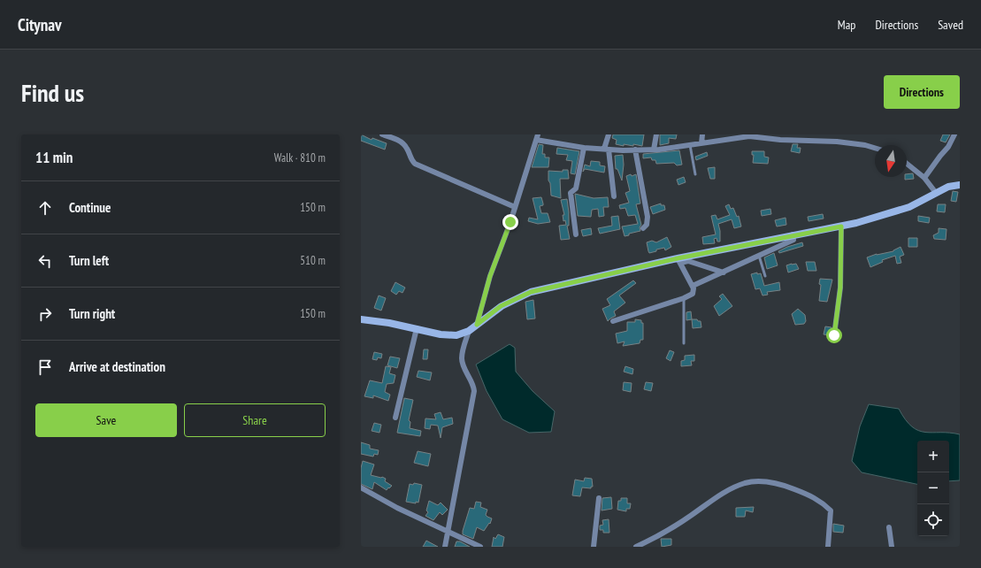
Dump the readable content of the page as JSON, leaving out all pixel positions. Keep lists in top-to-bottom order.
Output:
{
  "north": "bottom",
  "page": {
    "header": "Citynav",
    "nav": ["Map", "Directions", "Saved"],
    "buttons": [
      "Directions",
      ["Save", "Share"]
    ],
    "title": "Find us",
    "heading": ["11 min", "Walk · 810 m"],
    "list": [
      ["Continue", "150 m"],
      ["Turn left", "510 m"],
      ["Turn right", "150 m"],
      "Arrive at destination"
    ],
    "map_buttons": ["+", "−"]
  }
}
